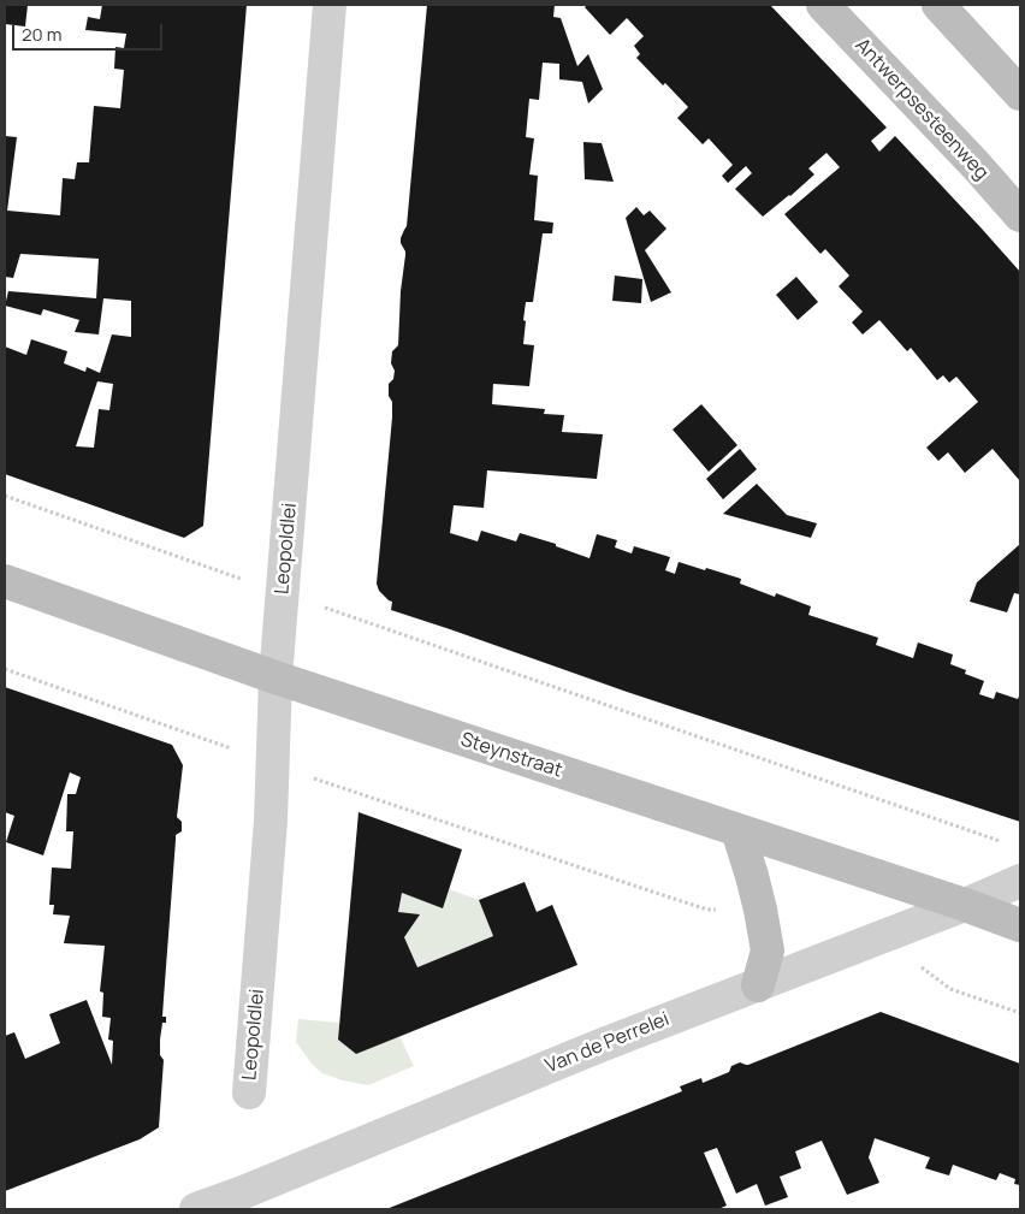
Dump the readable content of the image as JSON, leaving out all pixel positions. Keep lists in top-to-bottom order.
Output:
{
  "streets": {
    "street": [
      "Antwerpsesteenweg",
      "Leopoldlei",
      "Steynstraat",
      "Van de Perrelei"
    ]
  },
  "crossings": [
    ["Leopoldlei", "Steynstraat"],
    ["Steynstraat", "Van de Perrelei"]
  ],
  "scale_bar": "20 m"
}
